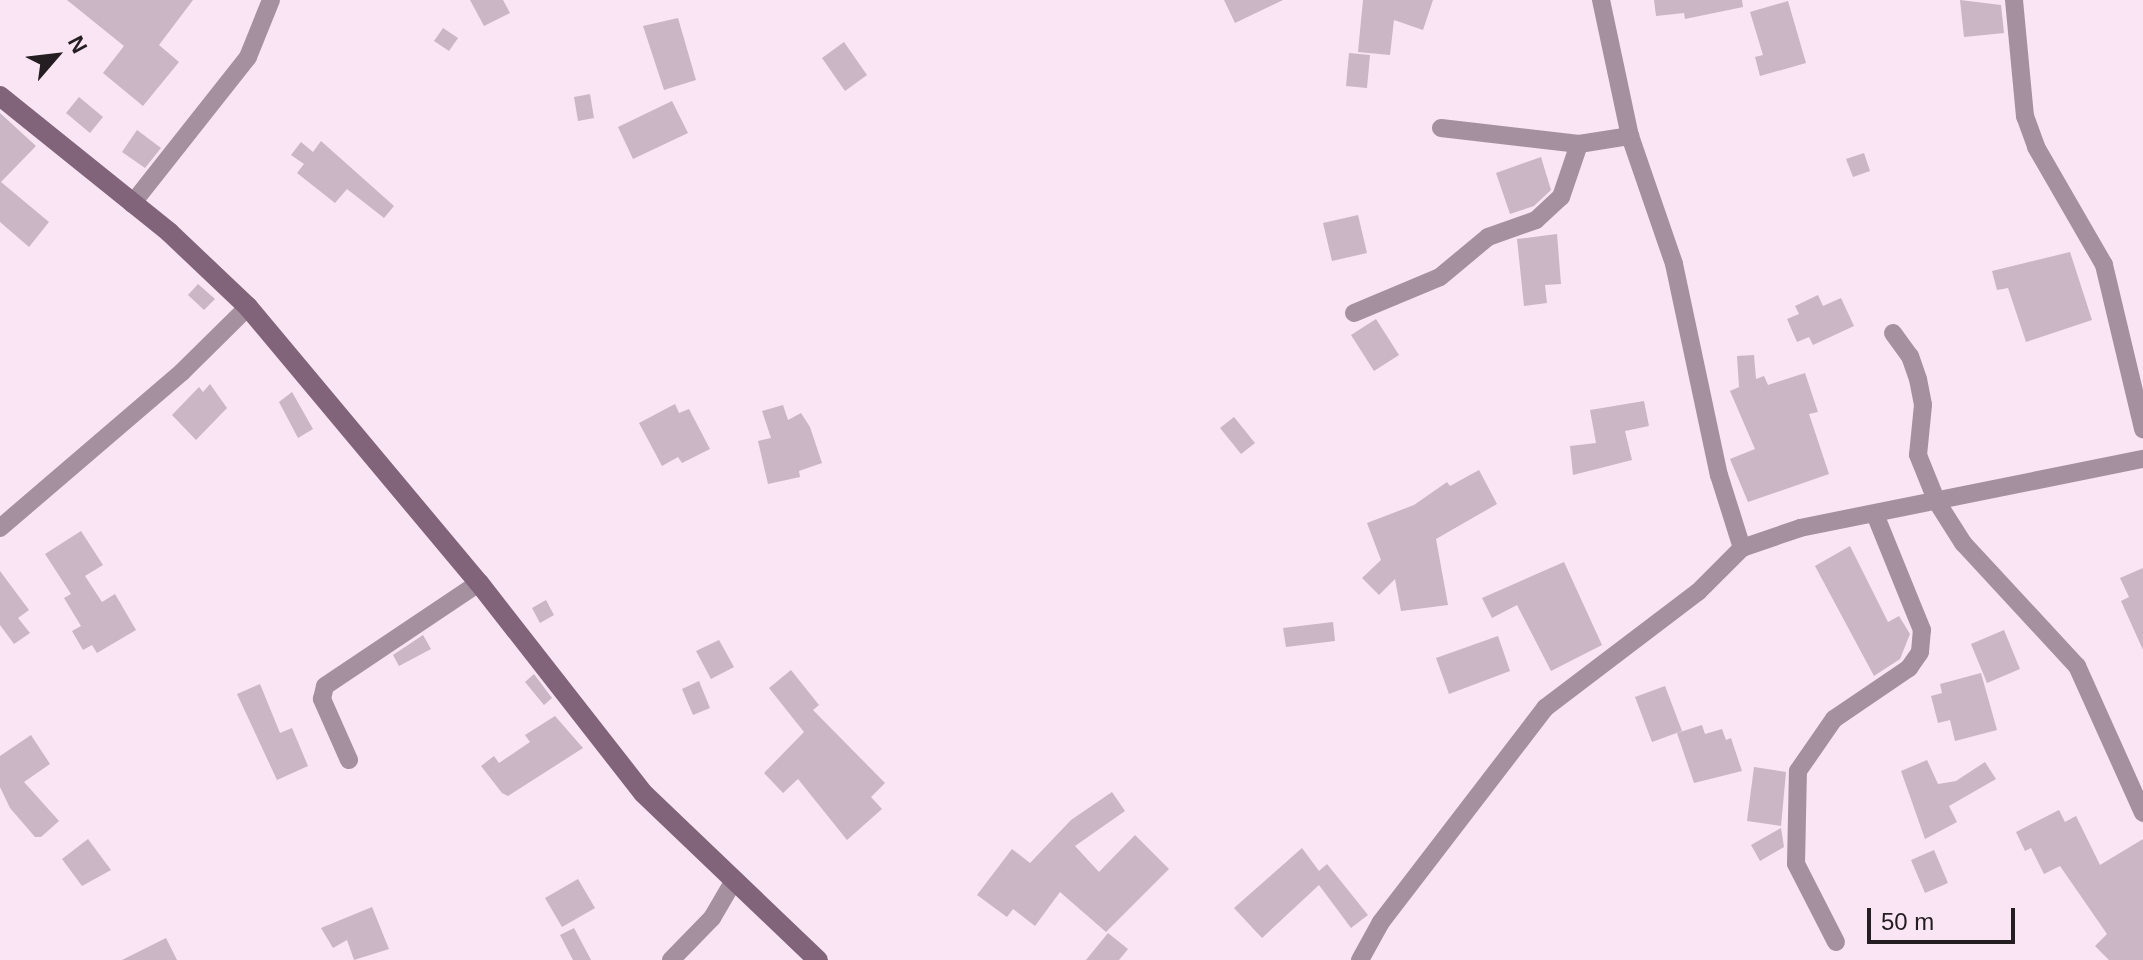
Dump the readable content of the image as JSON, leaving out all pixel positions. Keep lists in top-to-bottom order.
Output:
{
  "scale_bar": "50 m",
  "north": "top right"
}
